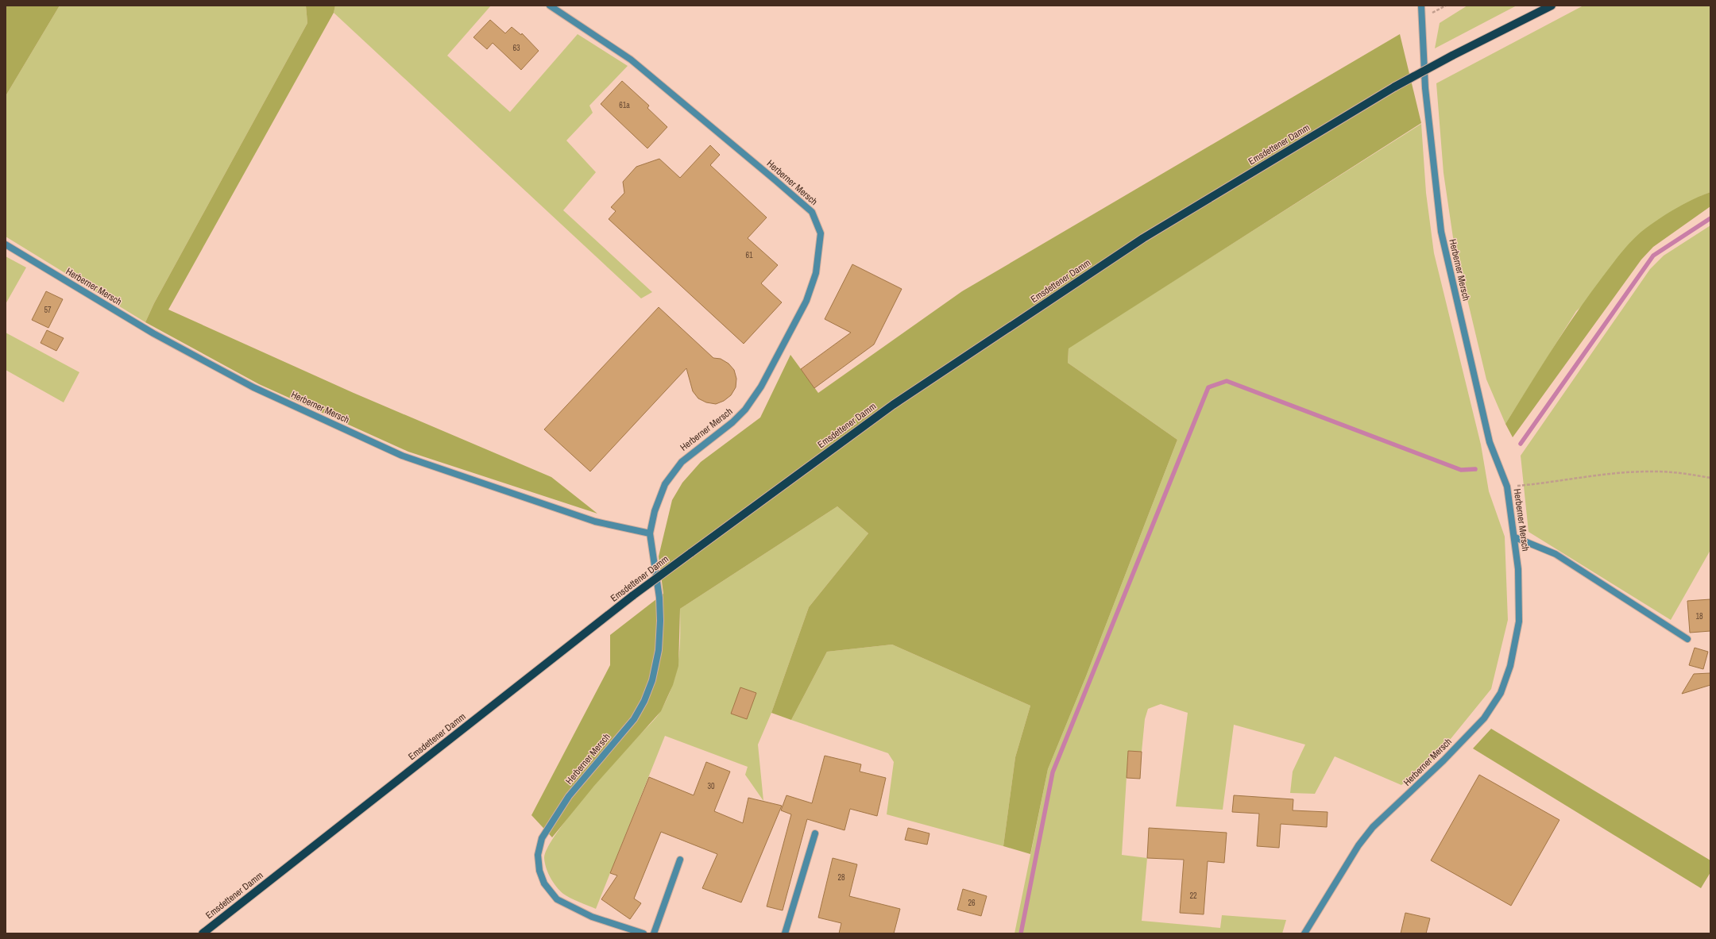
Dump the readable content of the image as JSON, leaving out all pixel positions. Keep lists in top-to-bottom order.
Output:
{
  "streets": {
    "main road": ["Emsdettener Damm"],
    "street": ["Herberner Mersch"]
  },
  "house_numbers": [
    "63",
    "61a",
    "61",
    "57",
    "18",
    "30",
    "28",
    "22",
    "26"
  ]
}
